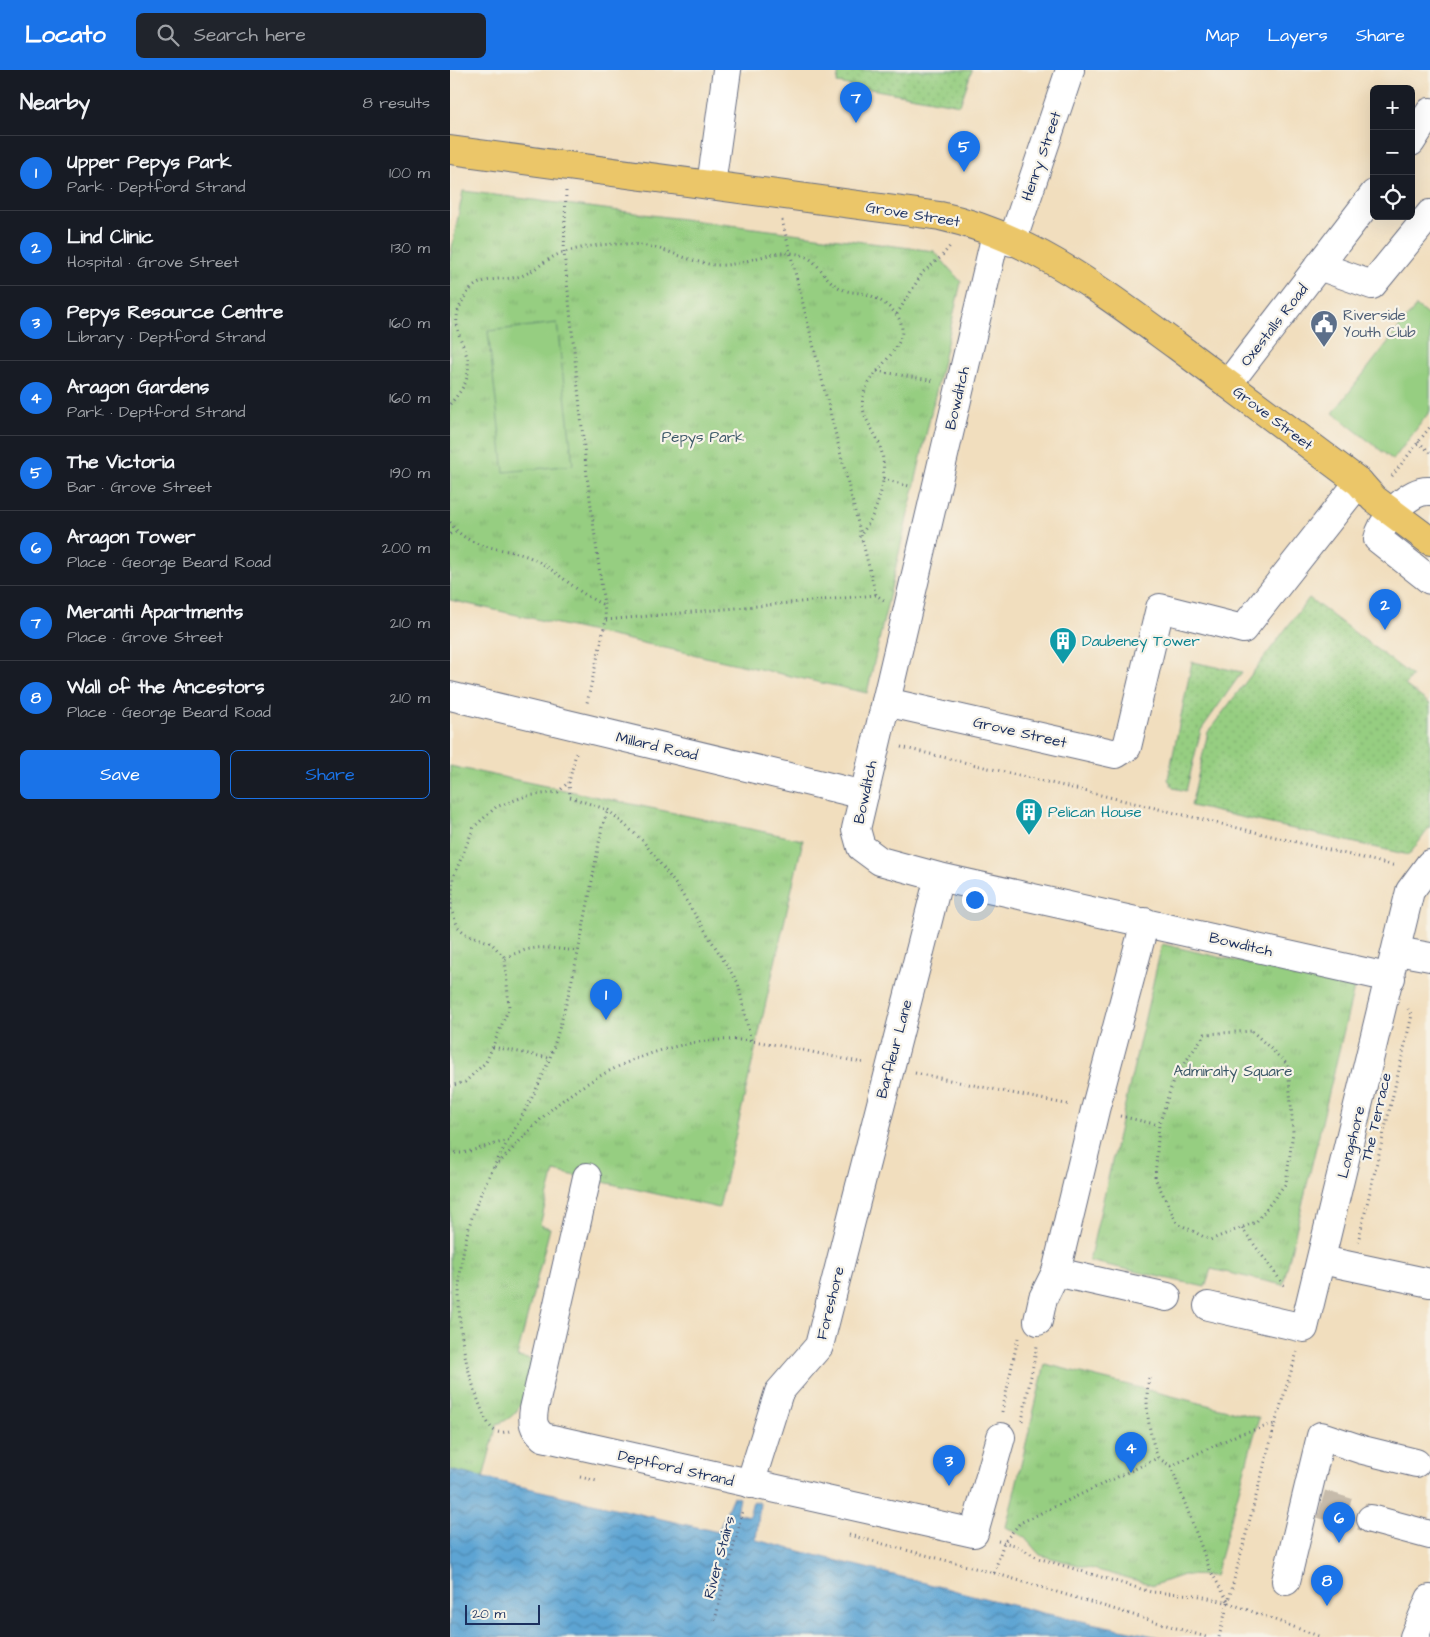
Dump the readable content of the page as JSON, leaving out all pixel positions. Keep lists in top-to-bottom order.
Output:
{
  "streets": {
    "main road": ["Grove Street"],
    "street": [
      "Henry Street",
      "Oxestalls Road",
      "Bowditch",
      "Millard Road",
      "Barfleur Lane",
      "Longshore",
      "Foreshore",
      "Deptford Strand"
    ],
    "path": ["The Terrace", "River Stairs"]
  },
  "crossings": [
    ["Henry Street", "Grove Street"],
    ["Henry Street", "Bowditch"],
    ["Grove Street", "Oxestalls Road"],
    ["Grove Street", "Bowditch"],
    ["Bowditch", "Millard Road"],
    ["Bowditch", "Barfleur Lane"],
    ["Bowditch", "The Terrace"],
    ["Bowditch", "Longshore"],
    ["Barfleur Lane", "Foreshore"],
    ["The Terrace", "Longshore"],
    ["Foreshore", "Deptford Strand"],
    ["Foreshore", "River Stairs"],
    ["Deptford Strand", "River Stairs"]
  ],
  "parks": ["Pepys Park", "Admiralty Square"],
  "places": {
    "public building": ["Riverside Youth Club"],
    "building": ["Daubeney Tower", "Pelican House"]
  },
  "scale_bar": "20 m",
  "page": {
    "header": "Locato",
    "search": "Search here",
    "nav": ["Map", "Layers", "Share"],
    "heading": ["Nearby", "8 results"],
    "pins": [
      "7",
      "5",
      "2",
      "1",
      "4",
      "3",
      "6",
      "8"
    ],
    "map_buttons": ["+", "−"],
    "list": [
      {
        "mark": "1",
        "name": "Upper Pepys Park",
        "note": "Park · Deptford Strand",
        "value": "100 m"
      },
      {
        "mark": "2",
        "name": "Lind Clinic",
        "note": "Hospital · Grove Street",
        "value": "130 m"
      },
      {
        "mark": "3",
        "name": "Pepys Resource Centre",
        "note": "Library · Deptford Strand",
        "value": "160 m"
      },
      {
        "mark": "4",
        "name": "Aragon Gardens",
        "note": "Park · Deptford Strand",
        "value": "160 m"
      },
      {
        "mark": "5",
        "name": "The Victoria",
        "note": "Bar · Grove Street",
        "value": "190 m"
      },
      {
        "mark": "6",
        "name": "Aragon Tower",
        "note": "Place · George Beard Road",
        "value": "200 m"
      },
      {
        "mark": "7",
        "name": "Meranti Apartments",
        "note": "Place · Grove Street",
        "value": "210 m"
      },
      {
        "mark": "8",
        "name": "Wall of the Ancestors",
        "note": "Place · George Beard Road",
        "value": "210 m"
      }
    ],
    "buttons": ["Save", "Share"],
    "scale": "20 m"
  }
}
